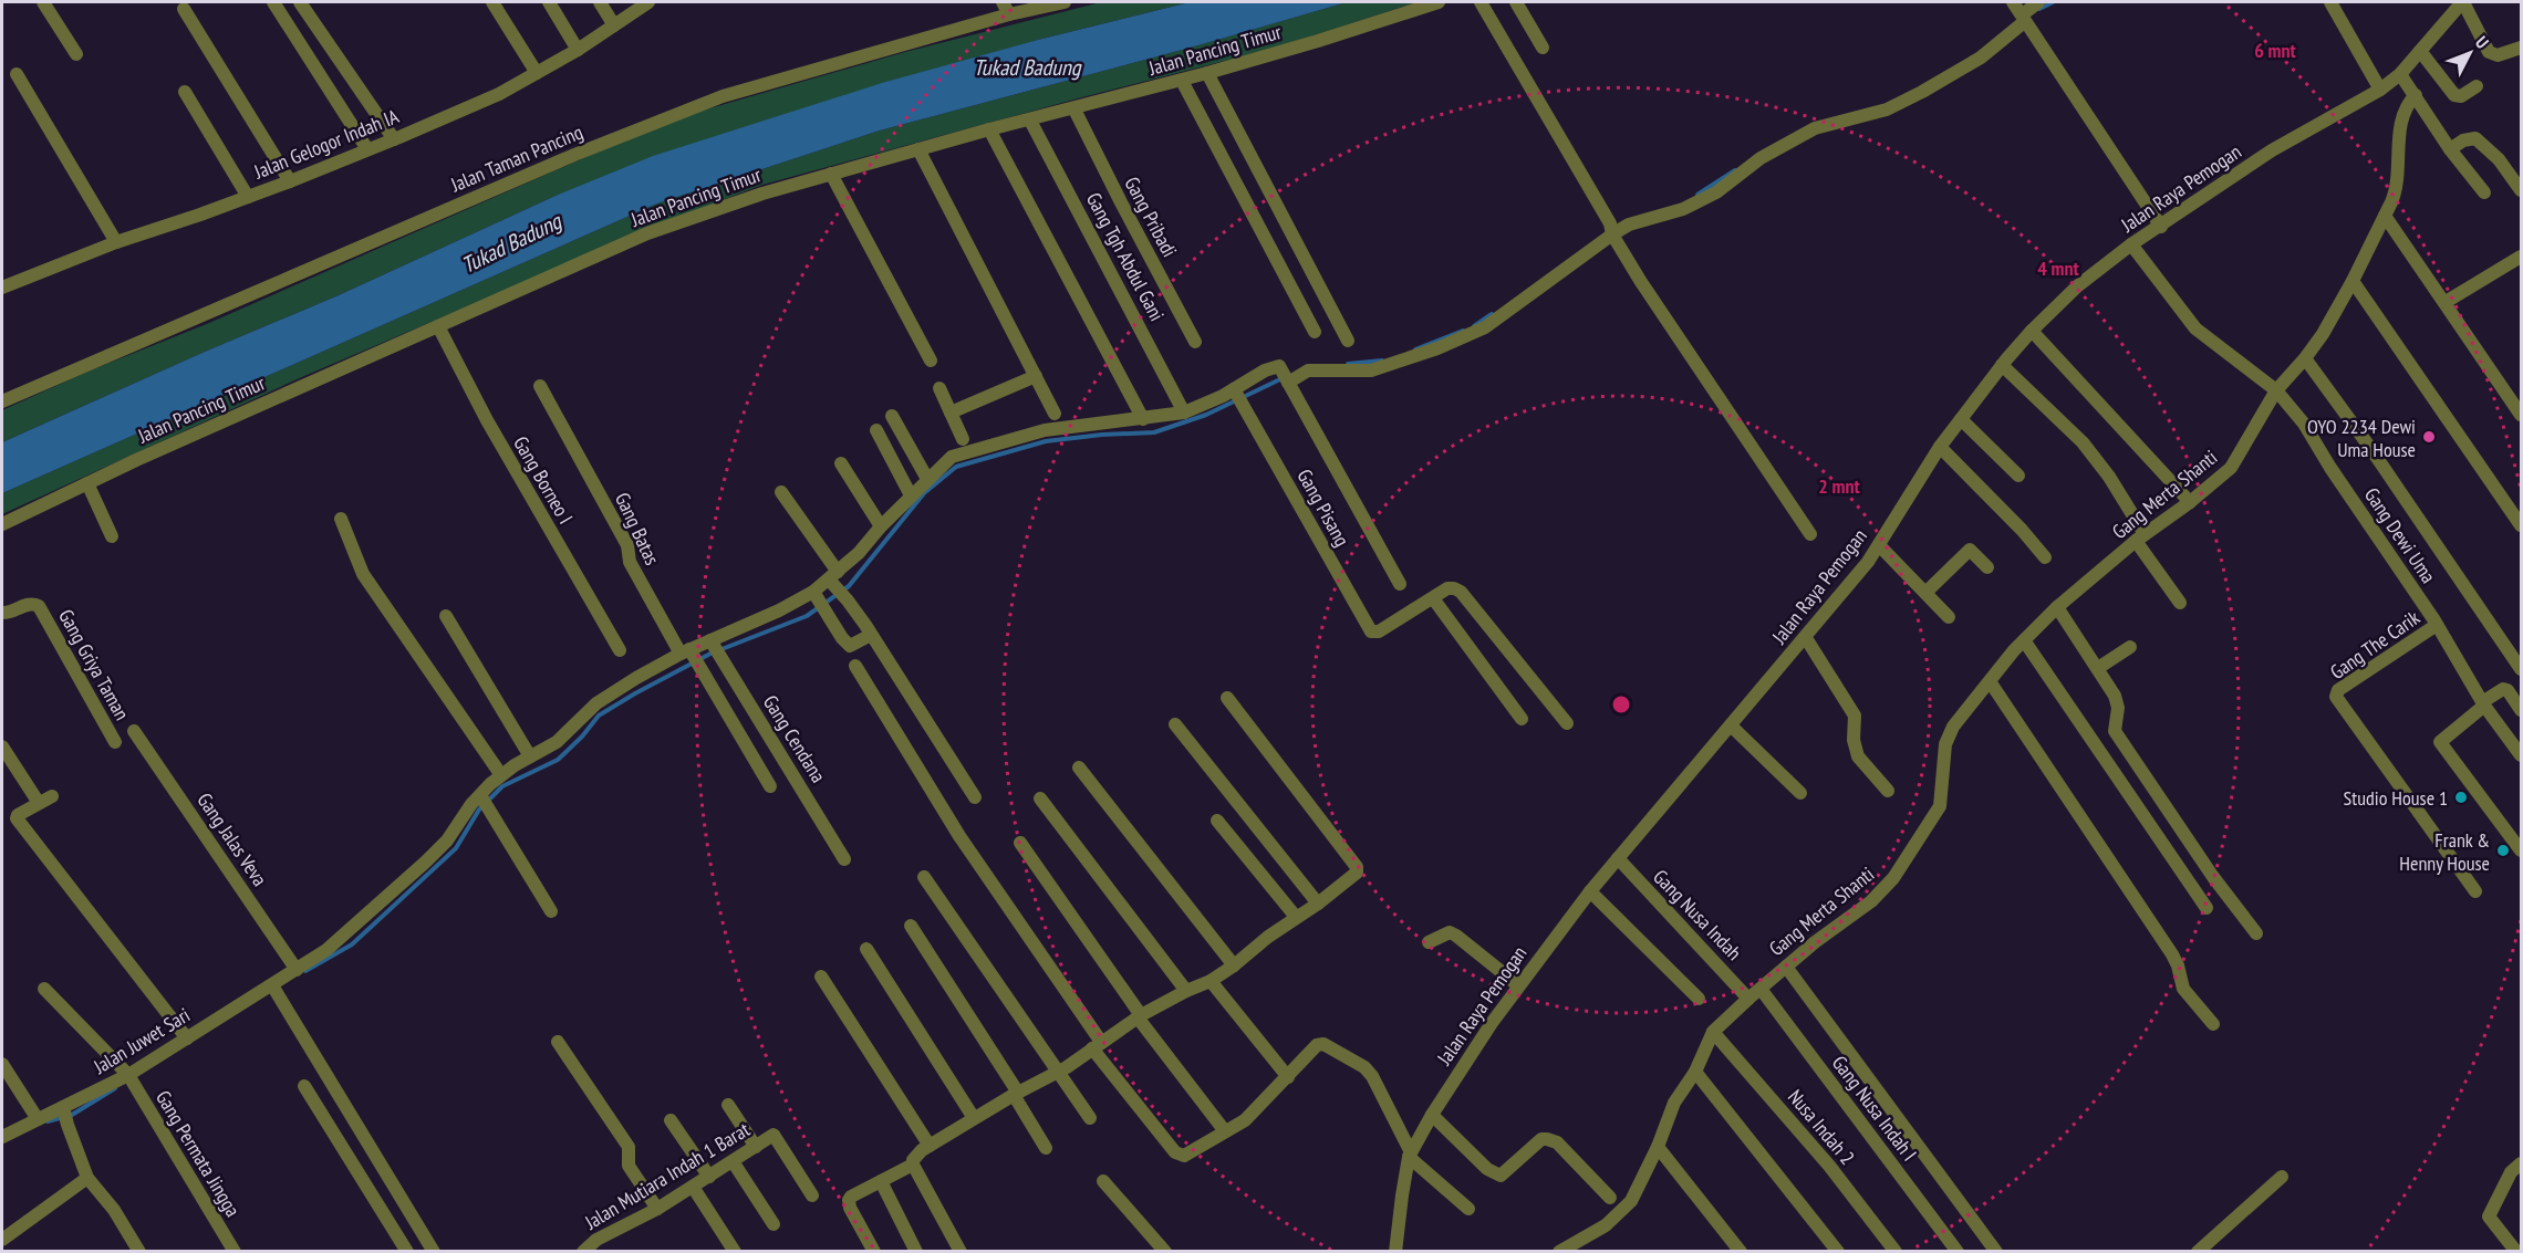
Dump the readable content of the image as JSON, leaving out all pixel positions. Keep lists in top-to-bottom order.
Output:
{
  "streets": {
    "street": [
      "Jalan Pancing Timur",
      "Jalan Gelogor Indah IA",
      "Jalan Taman Pancing",
      "Jalan Raya Pemogan",
      "Gang Pribadi",
      "Gang Tgh Abdul Gani",
      "Gang Borneo I",
      "Gang Merta Shanti",
      "Gang Pisang",
      "Gang Batas",
      "Gang Dewi Uma",
      "Gang The Carik",
      "Gang Griya Taman",
      "Gang Cendana",
      "Gang Jalas Veva",
      "Gang Nusa Indah",
      "Jalan Juwet Sari",
      "Gang Nusa Indah I",
      "Nusa Indah 2",
      "Gang Permata Jingga",
      "Jalan Mutiara Indah 1 Barat"
    ]
  },
  "crossings": [
    ["Jalan Pancing Timur", "Gang Pribadi"],
    ["Jalan Pancing Timur", "Gang Tgh Abdul Gani"],
    ["Jalan Pancing Timur", "Gang Borneo I"],
    ["Jalan Raya Pemogan", "Gang Merta Shanti"],
    ["Jalan Raya Pemogan", "Gang Dewi Uma"],
    ["Jalan Raya Pemogan", "Gang Nusa Indah"],
    ["Gang Tgh Abdul Gani", "Jalan Juwet Sari"],
    ["Gang Merta Shanti", "Gang Dewi Uma"],
    ["Gang Merta Shanti", "Gang Nusa Indah"],
    ["Gang Merta Shanti", "Gang Nusa Indah I"],
    ["Gang Merta Shanti", "Nusa Indah 2"],
    ["Gang Pisang", "Jalan Juwet Sari"],
    ["Gang Batas", "Jalan Juwet Sari"],
    ["Gang Dewi Uma", "Gang The Carik"],
    ["Gang Cendana", "Jalan Juwet Sari"],
    ["Gang Jalas Veva", "Jalan Juwet Sari"],
    ["Jalan Juwet Sari", "Gang Permata Jingga"]
  ],
  "water": ["Tukad Badung"],
  "places": ["OYO 2234 Dewi Uma House", "Studio House 1", "Frank & Henny House"],
  "north": "top right",
  "rings": ["6 mnt", "4 mnt", "2 mnt"]
}
